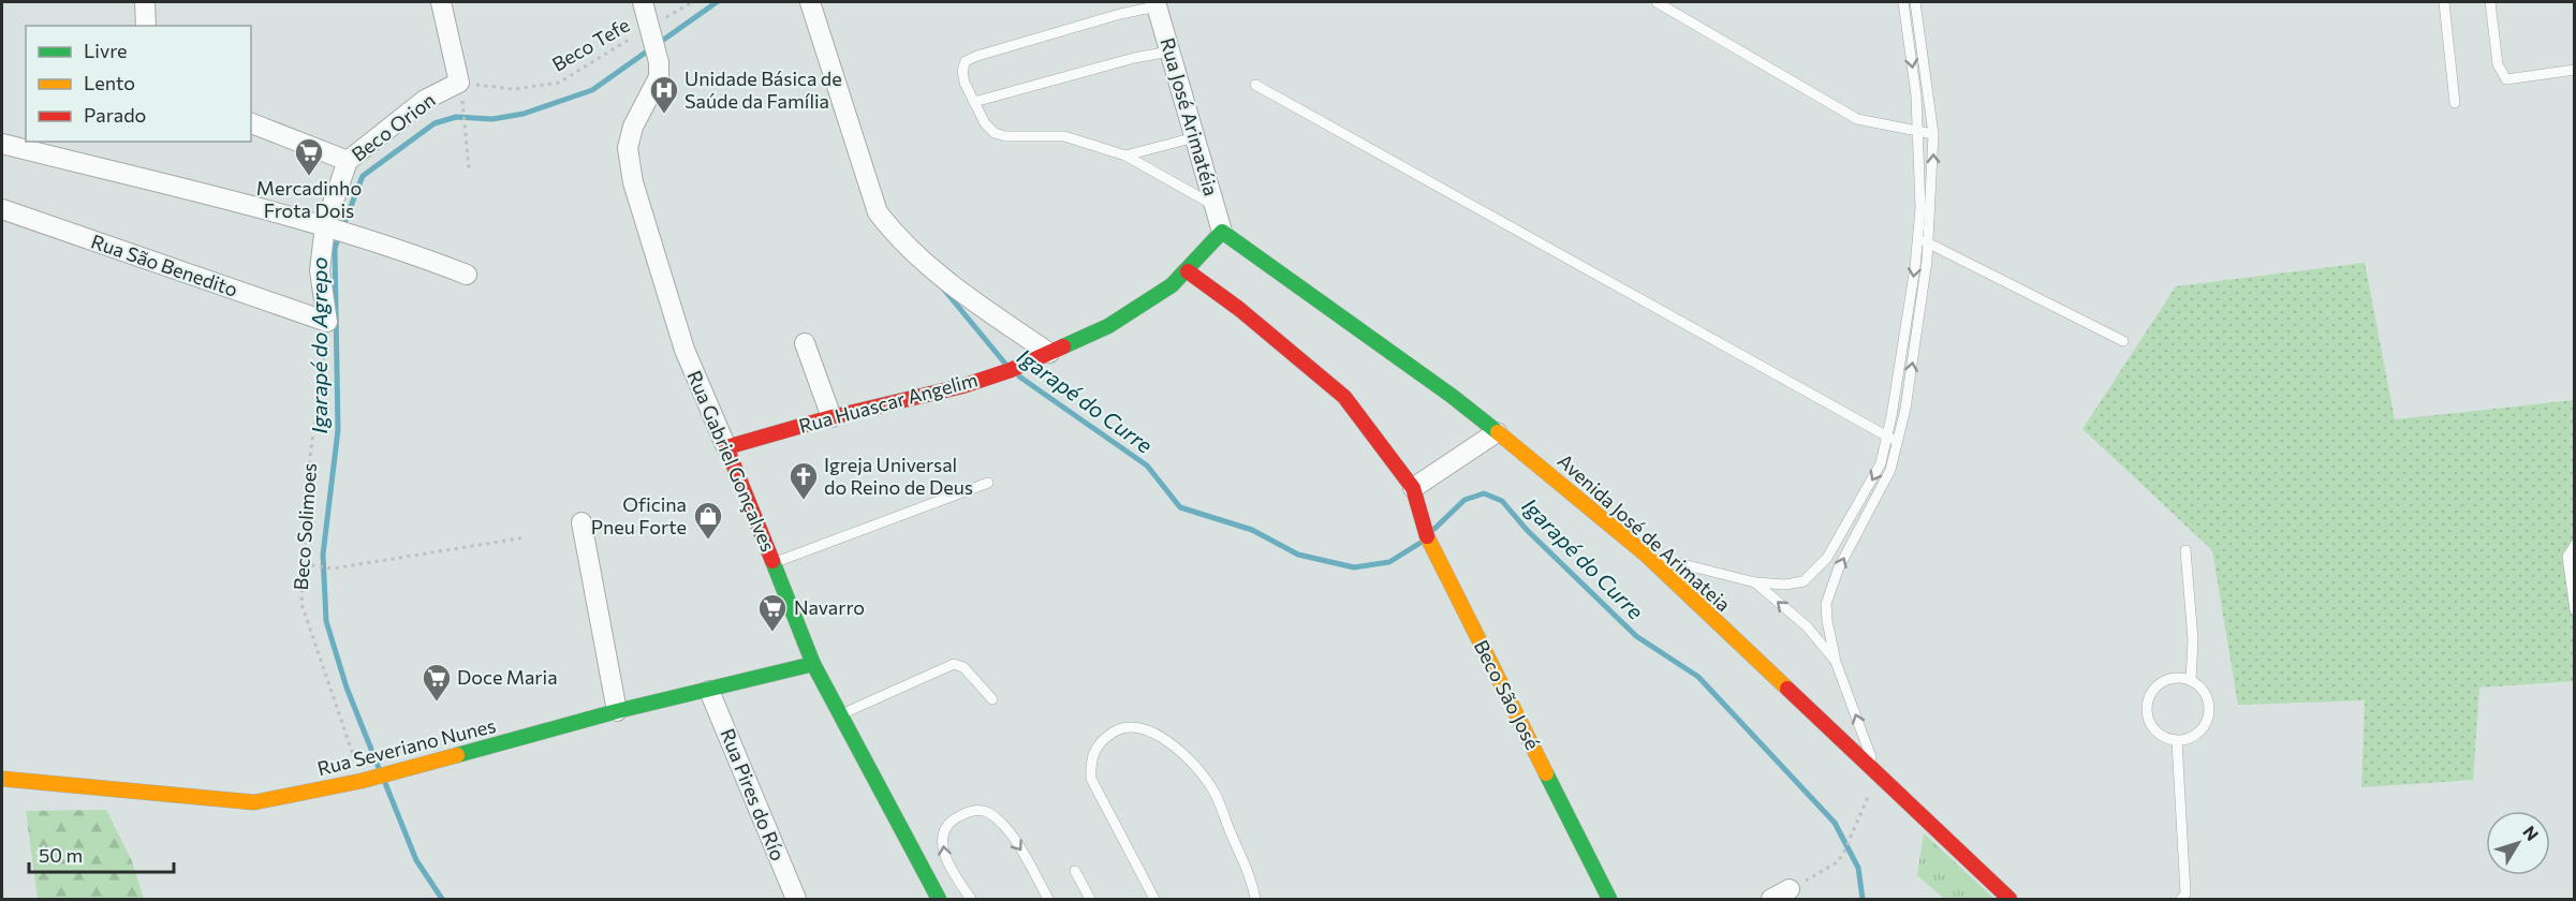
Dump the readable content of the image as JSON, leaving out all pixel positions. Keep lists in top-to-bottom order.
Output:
{
  "streets": {
    "street": [
      "Rua José Arimatéia",
      "Beco Orion",
      "Rua São Benedito",
      "Rua Huascar Angelim",
      "Rua Gabriel Gonçalves",
      "Avenida José de Arimateia",
      "Beco São José",
      "Rua Severiano Nunes",
      "Rua Pires do Río"
    ],
    "path": ["Beco Tefe", "Beco Solimoes"]
  },
  "crossings": [
    ["Beco Tefe", "Beco Orion"],
    ["Beco Tefe", "Rua Gabriel Gonçalves"],
    ["Rua José Arimatéia", "Rua Huascar Angelim"],
    ["Rua José Arimatéia", "Avenida José de Arimateia"],
    ["Rua São Benedito", "Beco Solimoes"],
    ["Rua Huascar Angelim", "Rua Gabriel Gonçalves"],
    ["Rua Huascar Angelim", "Avenida José de Arimateia"],
    ["Rua Huascar Angelim", "Beco São José"],
    ["Rua Gabriel Gonçalves", "Rua Severiano Nunes"],
    ["Beco Solimoes", "Rua Severiano Nunes"],
    ["Rua Severiano Nunes", "Rua Pires do Río"]
  ],
  "water": ["Igarapé do Agrepo", "Igarapé do Curre"],
  "places": {
    "hospital": ["Unidade Básica de Saúde da Família"],
    "supermarket": ["Mercadinho Frota Dois", "Navarro", "Doce Maria"],
    "church": ["Igreja Universal do Reino de Deus"],
    "shop": ["Oficina Pneu Forte"]
  },
  "legend": ["Livre", "Lento", "Parado"],
  "scale_bar": "50 m",
  "north": "top right"
}
